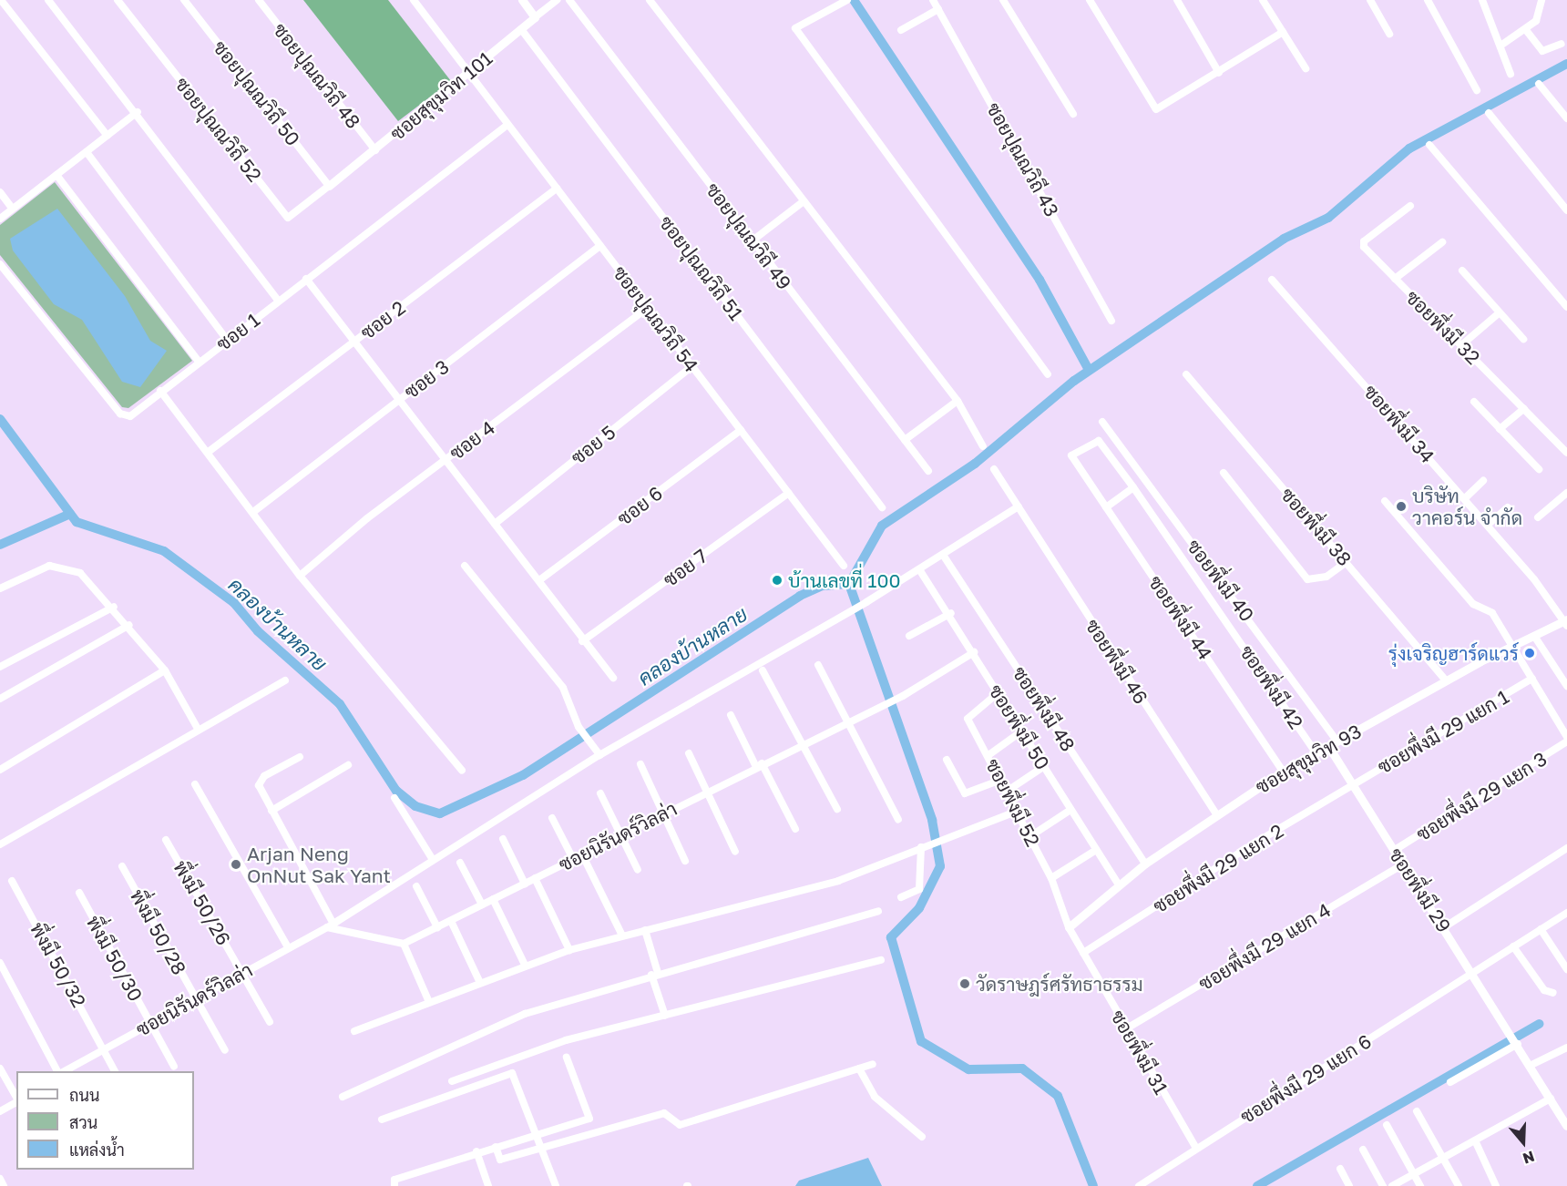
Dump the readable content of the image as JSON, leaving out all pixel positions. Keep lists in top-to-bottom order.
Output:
{
  "streets": {
    "street": [
      "ซอยปุณณวิถี 48",
      "ซอยปุณณวิถี 50",
      "ซอยสุขุมวิท 101",
      "ซอยปุณณวิถี 52",
      "ซอยปุณณวิถี 43",
      "ซอยปุณณวิถี 49",
      "ซอยปุณณวิถี 51",
      "ซอยปุณณวิถี 54",
      "ซอย 2",
      "ซอยพึ่งมี 32",
      "ซอย 1",
      "ซอย 3",
      "ซอยพึ่งมี 34",
      "ซอย 4",
      "ซอย 5",
      "ซอย 6",
      "ซอยพึ่งมี 38",
      "ซอย 7",
      "ซอยพึ่งมี 40",
      "ซอยพึ่งมี 44",
      "ซอยพึ่งมี 46",
      "ซอยพึ่งมี 42",
      "ซอยพึ่งมี 48",
      "ซอยพึ่งมี 50",
      "ซอยพึ่งมี 29 แยก 1",
      "ซอยสุขุมวิท 93",
      "ซอยพึ่งมี 29 แยก 3",
      "ซอยพึ่งมี 52",
      "ซอยนิรันดร์วิลล่า",
      "ซอยพึ่งมี 29 แยก 2",
      "ซอยพึ่งมี 29",
      "พึ่งมี 50/26",
      "พึ่งมี 50/28",
      "ซอยพึ่งมี 29 แยก 4",
      "พึ่งมี 50/30",
      "พึ่งมี 50/32",
      "ซอยพึ่งมี 31",
      "ซอยพึ่งมี 29 แยก 6"
    ]
  },
  "crossings": [
    ["ซอยปุณณวิถี 48", "ซอยสุขุมวิท 101"],
    ["ซอยปุณณวิถี 50", "ซอยสุขุมวิท 101"],
    ["ซอยปุณณวิถี 50", "ซอยปุณณวิถี 52"],
    ["ซอยสุขุมวิท 101", "ซอยปุณณวิถี 52"],
    ["ซอยสุขุมวิท 101", "ซอยปุณณวิถี 51"],
    ["ซอยสุขุมวิท 101", "ซอยปุณณวิถี 54"],
    ["ซอยปุณณวิถี 54", "ซอย 2"],
    ["ซอยปุณณวิถี 54", "ซอย 1"],
    ["ซอยปุณณวิถี 54", "ซอย 3"],
    ["ซอยปุณณวิถี 54", "ซอย 4"],
    ["ซอยปุณณวิถี 54", "ซอย 5"],
    ["ซอยปุณณวิถี 54", "ซอย 6"],
    ["ซอยปุณณวิถี 54", "ซอย 7"],
    ["ซอยพึ่งมี 34", "ซอยสุขุมวิท 93"],
    ["ซอยพึ่งมี 38", "ซอยสุขุมวิท 93"],
    ["ซอยพึ่งมี 40", "ซอยสุขุมวิท 93"],
    ["ซอยพึ่งมี 44", "ซอยพึ่งมี 42"],
    ["ซอยพึ่งมี 44", "ซอยสุขุมวิท 93"],
    ["ซอยพึ่งมี 46", "ซอยสุขุมวิท 93"],
    ["ซอยพึ่งมี 46", "ซอยนิรันดร์วิลล่า"],
    ["ซอยพึ่งมี 42", "ซอยสุขุมวิท 93"],
    ["ซอยพึ่งมี 48", "ซอยสุขุมวิท 93"],
    ["ซอยพึ่งมี 48", "ซอยนิรันดร์วิลล่า"],
    ["ซอยพึ่งมี 50", "ซอยสุขุมวิท 93"],
    ["ซอยพึ่งมี 50", "ซอยพึ่งมี 52"],
    ["ซอยพึ่งมี 50", "ซอยนิรันดร์วิลล่า"],
    ["ซอยพึ่งมี 29 แยก 1", "ซอยพึ่งมี 29 แยก 2"],
    ["ซอยพึ่งมี 29 แยก 1", "ซอยพึ่งมี 29"],
    ["ซอยสุขุมวิท 93", "ซอยพึ่งมี 52"],
    ["ซอยสุขุมวิท 93", "ซอยพึ่งมี 29"],
    ["ซอยสุขุมวิท 93", "ซอยพึ่งมี 31"],
    ["ซอยพึ่งมี 29 แยก 3", "ซอยพึ่งมี 29"],
    ["ซอยพึ่งมี 52", "ซอยพึ่งมี 31"],
    ["ซอยนิรันดร์วิลล่า", "พึ่งมี 50/26"],
    ["ซอยนิรันดร์วิลล่า", "พึ่งมี 50/28"],
    ["ซอยนิรันดร์วิลล่า", "พึ่งมี 50/30"],
    ["ซอยนิรันดร์วิลล่า", "พึ่งมี 50/32"],
    ["ซอยพึ่งมี 29 แยก 2", "ซอยพึ่งมี 29"],
    ["ซอยพึ่งมี 29 แยก 2", "ซอยพึ่งมี 31"],
    ["ซอยพึ่งมี 29", "ซอยพึ่งมี 29 แยก 4"],
    ["ซอยพึ่งมี 29", "ซอยพึ่งมี 29 แยก 6"],
    ["ซอยพึ่งมี 29 แยก 4", "ซอยพึ่งมี 31"],
    ["ซอยพึ่งมี 31", "ซอยพึ่งมี 29 แยก 6"]
  ],
  "water": ["คลองบ้านหลาย"],
  "places": [
    "บริษัท วาคอร์น จำกัด",
    "บ้านเลขที่ 100",
    "รุ่งเจริญฮาร์ดแวร์",
    "Arjan Neng OnNut Sak Yant",
    "วัดราษฎร์ศรัทธาธรรม"
  ],
  "legend": ["ถนน", "สวน", "แหล่งน้ำ"],
  "north": "bottom"
}
